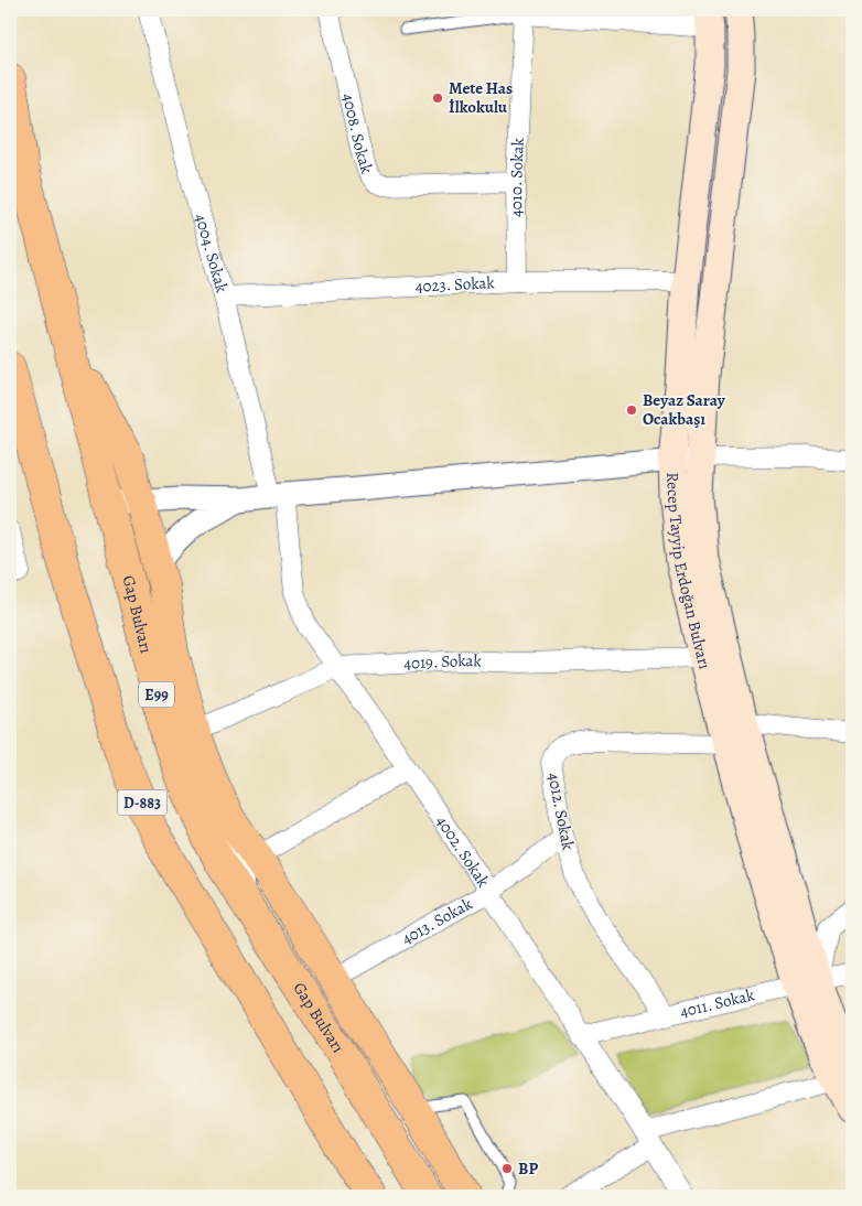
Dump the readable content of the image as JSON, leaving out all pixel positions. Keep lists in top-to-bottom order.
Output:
{
  "streets": {
    "highway": ["Gap Bulvarı", "E99", "D-883"],
    "main road": ["Recep Tayyip Erdoğan Bulvarı"],
    "street": [
      "4008. Sokak",
      "4010. Sokak",
      "4004. Sokak",
      "4023. Sokak",
      "4019. Sokak",
      "4012. Sokak",
      "4002. Sokak",
      "4013. Sokak",
      "4011. Sokak"
    ]
  },
  "crossings": [
    ["4008. Sokak", "4010. Sokak"],
    ["4010. Sokak", "4023. Sokak"],
    ["4004. Sokak", "4023. Sokak"],
    ["4004. Sokak", "4002. Sokak"],
    ["4023. Sokak", "Recep Tayyip Erdoğan Bulvarı"],
    ["Recep Tayyip Erdoğan Bulvarı", "4019. Sokak"],
    ["Recep Tayyip Erdoğan Bulvarı", "4012. Sokak"],
    ["Recep Tayyip Erdoğan Bulvarı", "4011. Sokak"],
    ["4019. Sokak", "4002. Sokak"],
    ["4012. Sokak", "4013. Sokak"],
    ["4012. Sokak", "4011. Sokak"],
    ["4002. Sokak", "4013. Sokak"],
    ["4002. Sokak", "4011. Sokak"]
  ],
  "places": ["Mete Has İlkokulu", "Beyaz Saray Ocakbaşı", "BP"]
}
